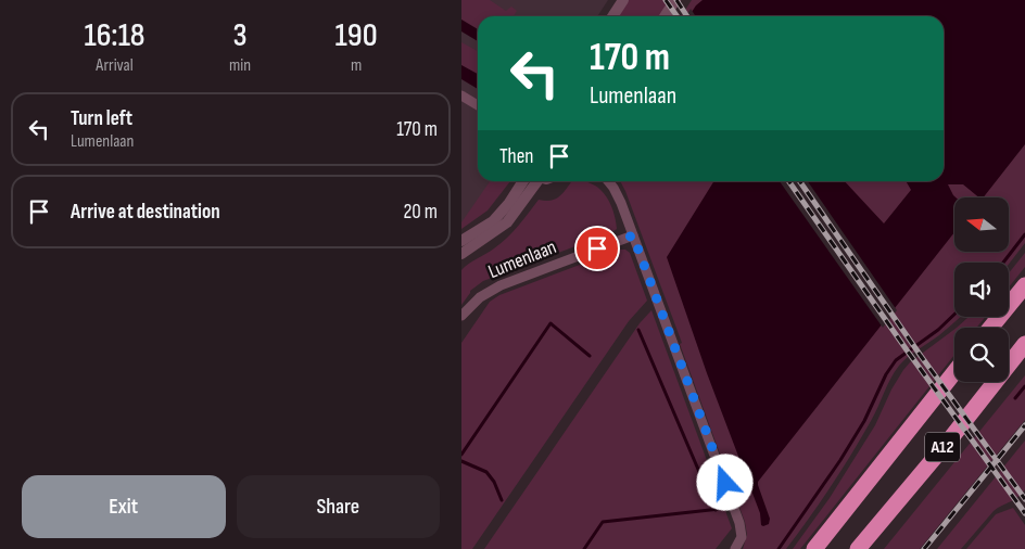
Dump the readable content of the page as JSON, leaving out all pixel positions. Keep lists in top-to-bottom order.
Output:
{
  "streets": {
    "highway": ["A12"],
    "street": ["Lumenlaan"]
  },
  "north": "left",
  "page": {
    "eta": [
      "16:18",
      "Arrival",
      "3",
      "min",
      "190",
      "m"
    ],
    "turn": ["170 m", "Lumenlaan"],
    "list": [
      {
        "name": "Turn left",
        "note": "Lumenlaan",
        "value": "170 m"
      },
      {
        "name": "Arrive at destination",
        "value": "20 m"
      }
    ],
    "then": "Then",
    "buttons": ["Exit", "Share"]
  }
}
